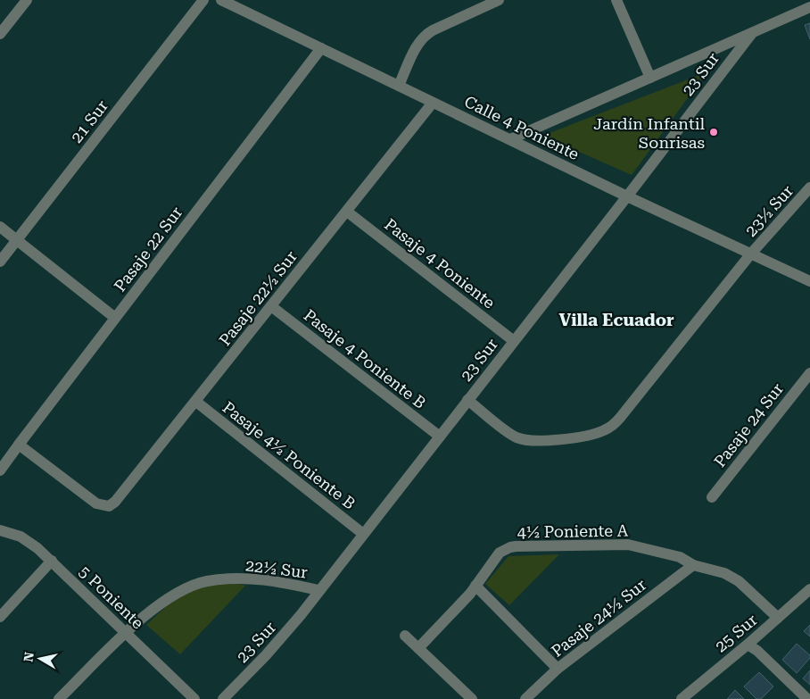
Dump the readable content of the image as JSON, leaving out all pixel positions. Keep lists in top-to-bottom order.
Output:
{
  "streets": {
    "street": [
      "23 Sur",
      "21 Sur",
      "Calle 4 Poniente",
      "23½ Sur",
      "Pasaje 22 Sur",
      "Pasaje 4 Poniente",
      "Pasaje 22½ Sur",
      "Pasaje 4 Poniente B",
      "Pasaje 24 Sur",
      "Pasaje 4½ Poniente B",
      "4½ Poniente A",
      "22½ Sur",
      "5 Poniente",
      "Pasaje 24½ Sur",
      "25 Sur"
    ]
  },
  "crossings": [
    ["23 Sur", "Calle 4 Poniente"],
    ["23 Sur", "23½ Sur"],
    ["23 Sur", "Pasaje 4 Poniente"],
    ["23 Sur", "Pasaje 4 Poniente B"],
    ["23 Sur", "Pasaje 4½ Poniente B"],
    ["23 Sur", "22½ Sur"],
    ["Calle 4 Poniente", "23½ Sur"],
    ["Calle 4 Poniente", "Pasaje 22 Sur"],
    ["Calle 4 Poniente", "Pasaje 22½ Sur"],
    ["Pasaje 22 Sur", "Pasaje 22½ Sur"],
    ["Pasaje 4 Poniente", "Pasaje 22½ Sur"],
    ["Pasaje 22½ Sur", "Pasaje 4 Poniente B"],
    ["Pasaje 22½ Sur", "Pasaje 4½ Poniente B"],
    ["4½ Poniente A", "Pasaje 24½ Sur"],
    ["4½ Poniente A", "25 Sur"],
    ["22½ Sur", "5 Poniente"]
  ],
  "districts": ["Villa Ecuador"],
  "places": ["Jardín Infantil Sonrisas"],
  "north": "left"
}
